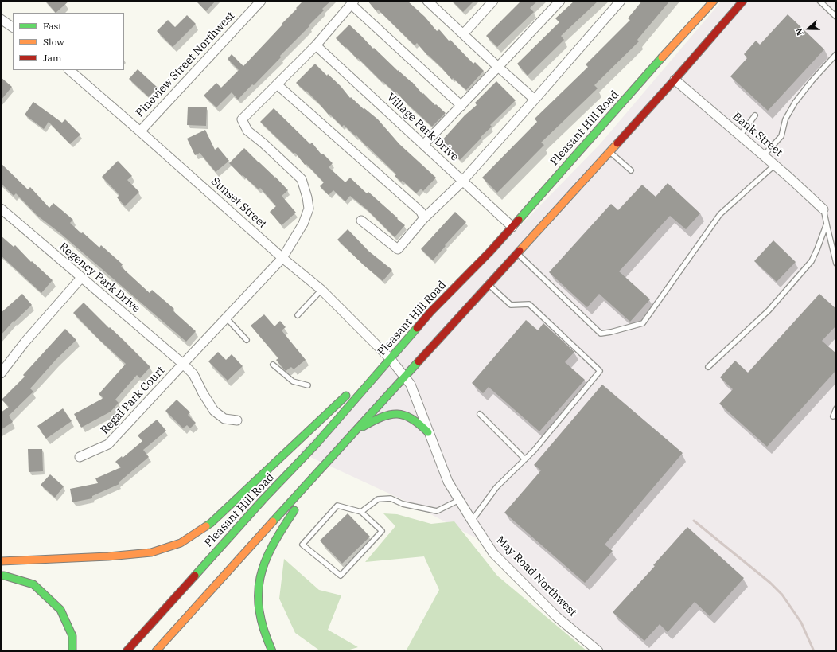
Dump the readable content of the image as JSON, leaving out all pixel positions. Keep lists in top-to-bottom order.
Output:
{
  "streets": {
    "highway": ["Pleasant Hill Road"],
    "street": [
      "Pineview Street Northwest",
      "Village Park Drive",
      "Bank Street",
      "Sunset Street",
      "Regency Park Drive",
      "Regal Park Court",
      "May Road Northwest"
    ]
  },
  "crossings": [
    ["Pineview Street Northwest", "Sunset Street"],
    ["Village Park Drive", "Pleasant Hill Road"],
    ["Pleasant Hill Road", "Sunset Street"],
    ["Pleasant Hill Road", "May Road Northwest"],
    ["Sunset Street", "May Road Northwest"],
    ["Regency Park Drive", "Regal Park Court"]
  ],
  "legend": ["Fast", "Slow", "Jam"],
  "north": "left"
}
